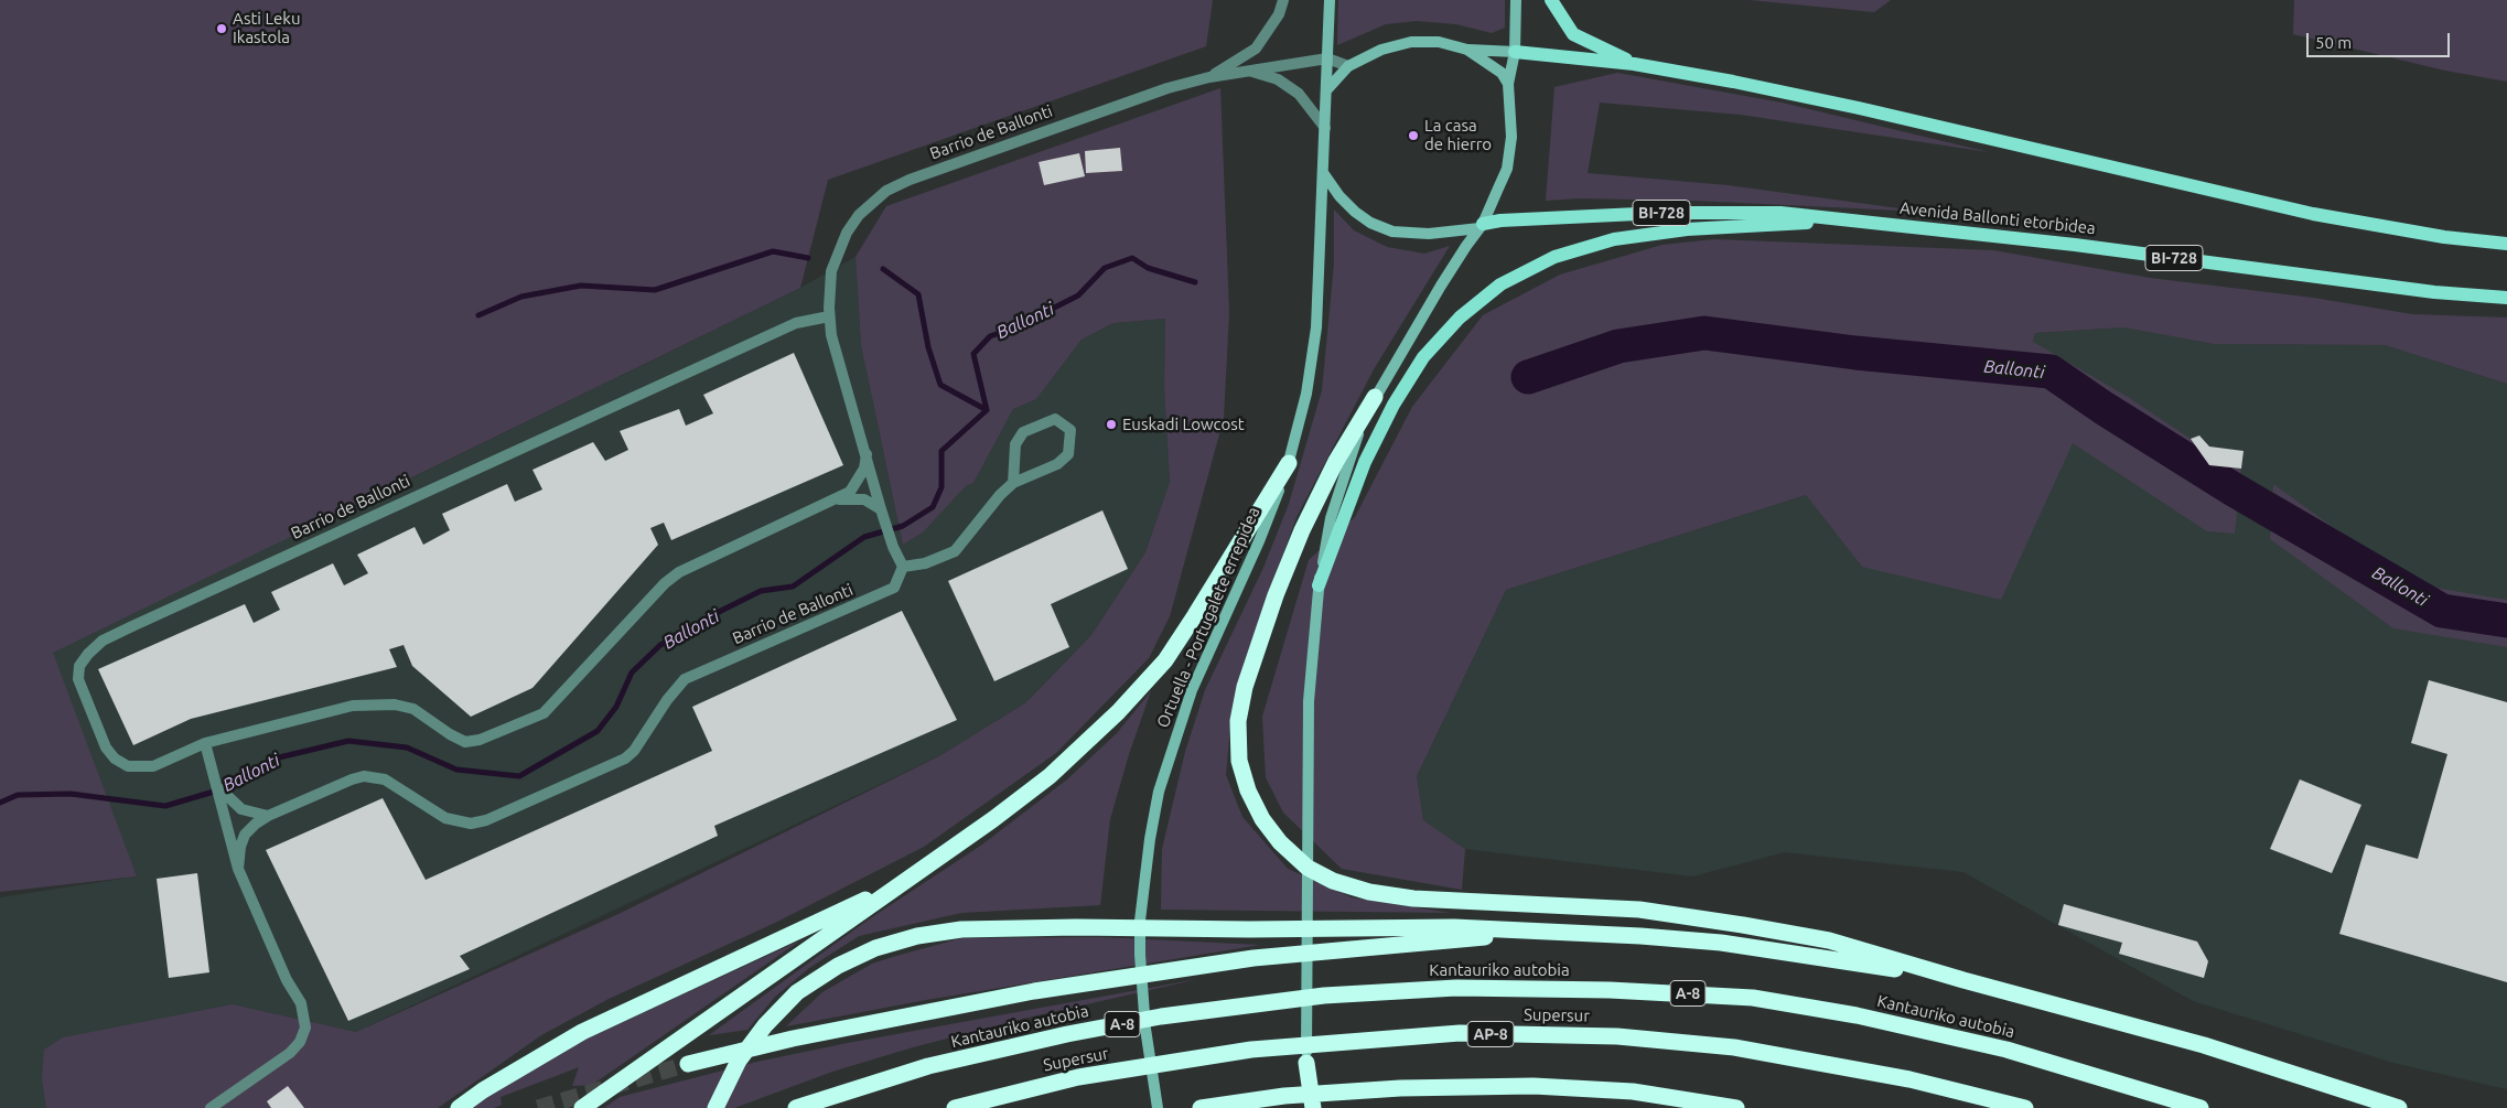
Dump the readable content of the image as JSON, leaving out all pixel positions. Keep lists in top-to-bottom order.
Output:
{
  "streets": {
    "highway": [
      "Kantauriko autobia",
      "A-8",
      "Supersur",
      "AP-8"
    ],
    "main road": ["BI-728", "Avenida Ballonti etorbidea"],
    "street": ["Barrio de Ballonti", "Ortuella - Portugalete errepidea"]
  },
  "water": ["Ballonti"],
  "places": ["Asti Leku Ikastola", "La casa de hierro", "Euskadi Lowcost"],
  "scale_bar": "50 m"
}
